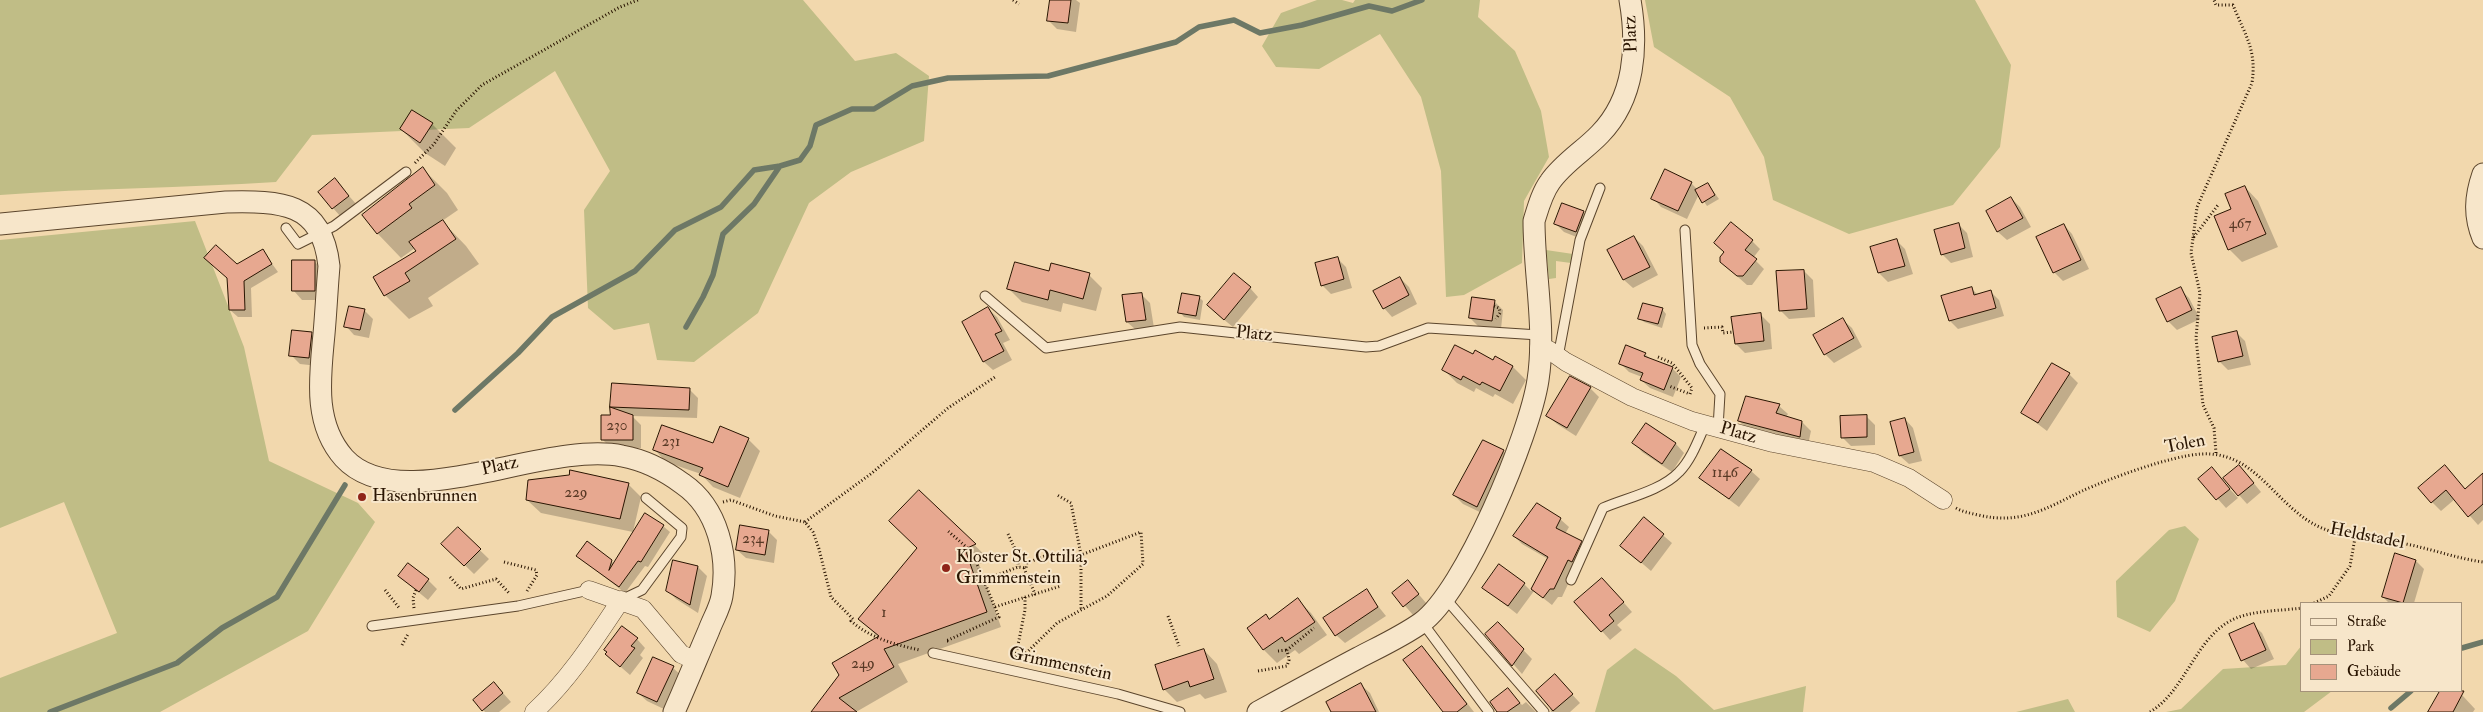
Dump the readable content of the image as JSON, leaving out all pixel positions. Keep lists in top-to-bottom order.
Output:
{
  "streets": {
    "street": ["Platz"],
    "lane": ["Grimmenstein"],
    "path": ["Tolen", "Heldstadel"]
  },
  "crossings": [
    ["Platz", "Tolen"],
    ["Tolen", "Heldstadel"]
  ],
  "places": ["Hasenbrunnen", "Kloster St. Ottilia, Grimmenstein"],
  "house_numbers": [
    "467",
    "230",
    "231",
    "1146",
    "229",
    "234",
    "1",
    "249"
  ],
  "legend": ["Straße", "Park", "Gebäude"]
}
